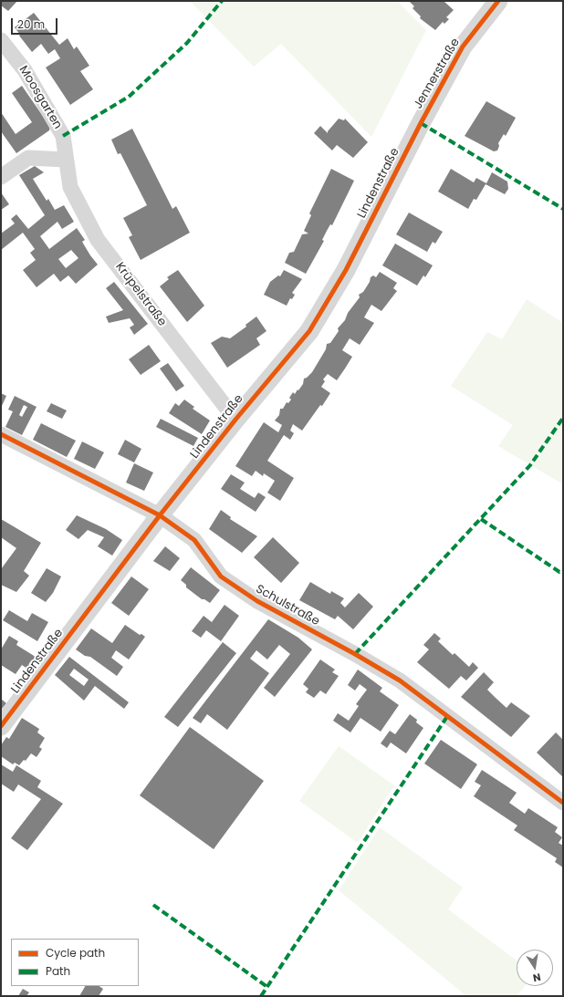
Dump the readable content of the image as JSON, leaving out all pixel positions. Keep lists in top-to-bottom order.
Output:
{
  "streets": {
    "street": [
      "Jennerstraße",
      "Moosgarten",
      "Lindenstraße",
      "Krüpelstraße",
      "Schulstraße"
    ]
  },
  "crossings": [
    ["Jennerstraße", "Lindenstraße"],
    ["Moosgarten", "Krüpelstraße"],
    ["Lindenstraße", "Krüpelstraße"],
    ["Lindenstraße", "Schulstraße"]
  ],
  "legend": ["Cycle path", "Path"],
  "scale_bar": "20 m",
  "north": "bottom"
}
